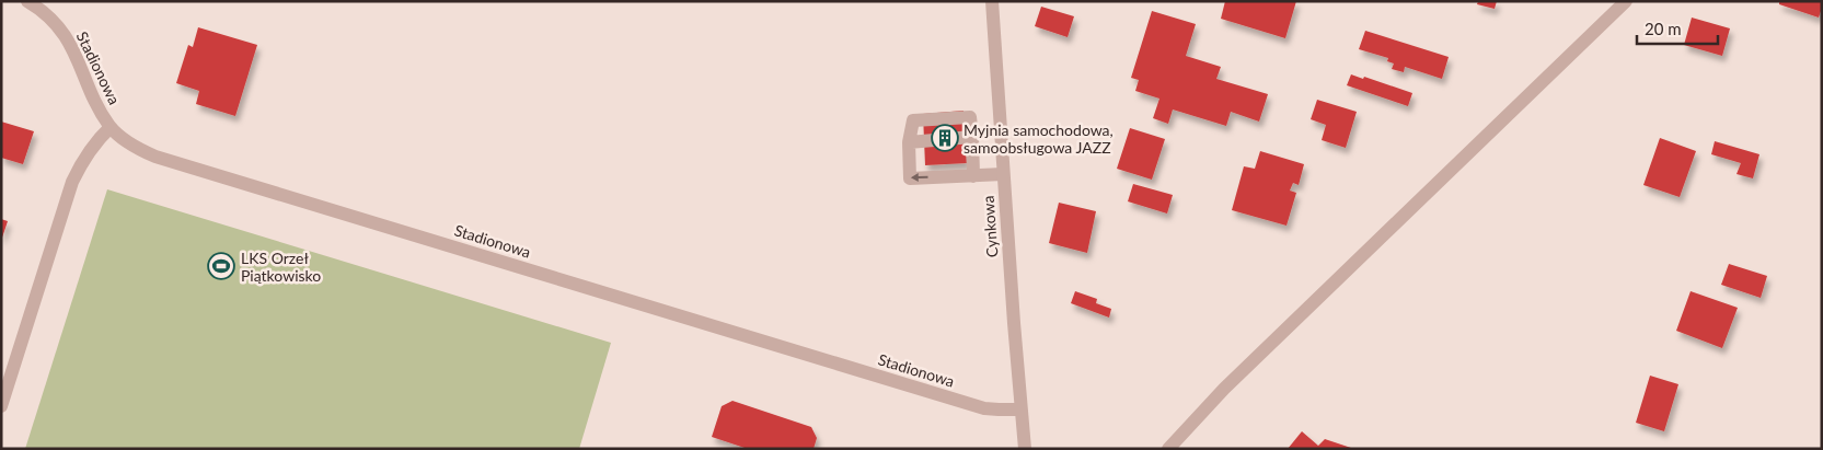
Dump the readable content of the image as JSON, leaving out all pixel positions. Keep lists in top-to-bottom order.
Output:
{
  "streets": {
    "street": ["Stadionowa", "Cynkowa"]
  },
  "crossings": [
    ["Stadionowa", "Cynkowa"]
  ],
  "places": {
    "building": ["Myjnia samochodowa, samoobsługowa JAZZ"],
    "sports": ["LKS Orzeł Piątkowisko"]
  },
  "scale_bar": "20 m"
}
